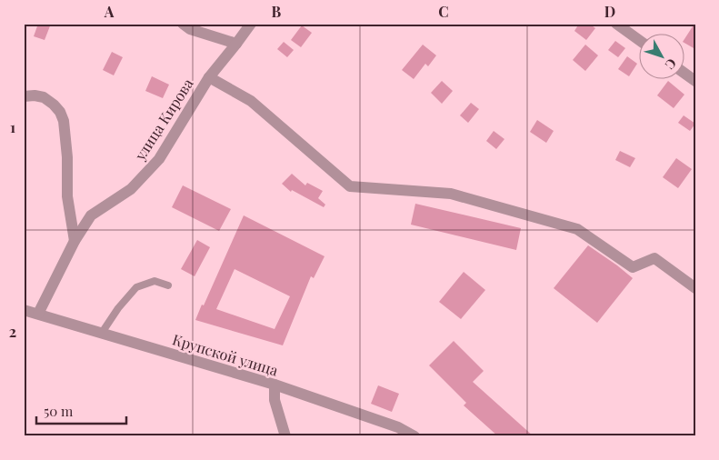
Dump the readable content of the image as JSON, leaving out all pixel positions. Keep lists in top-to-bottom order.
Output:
{
  "streets": {
    "street": ["улица Кирова", "Крупской улица"]
  },
  "crossings": [
    ["улица Кирова", "Крупской улица"]
  ],
  "scale_bar": "50 m",
  "north": "bottom right",
  "grid": {
    "columns": [
      "A",
      "B",
      "C",
      "D"
    ],
    "rows": ["1", "2"]
  }
}
